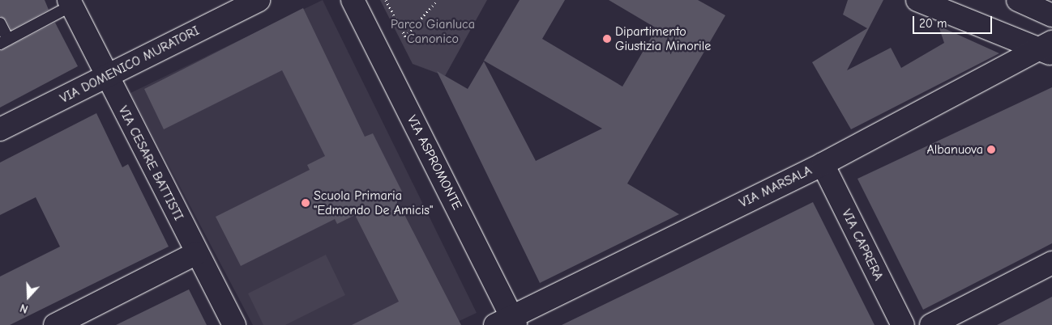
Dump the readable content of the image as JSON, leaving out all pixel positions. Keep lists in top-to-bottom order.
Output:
{
  "streets": {
    "street": [
      "VIA DOMENICO MURATORI",
      "VIA ASPROMONTE",
      "VIA CESARE BATTISTI",
      "VIA MARSALA",
      "VIA CAPRERA"
    ]
  },
  "crossings": [
    ["VIA DOMENICO MURATORI", "VIA CESARE BATTISTI"],
    ["VIA ASPROMONTE", "VIA MARSALA"],
    ["VIA MARSALA", "VIA CAPRERA"]
  ],
  "parks": ["Parco Gianluca Canonico"],
  "places": ["Dipartimento Giustizia Minorile", "Albanuova", "Scuola Primaria \"Edmondo De Amicis\""],
  "scale_bar": "20 m",
  "north": "bottom"
}
